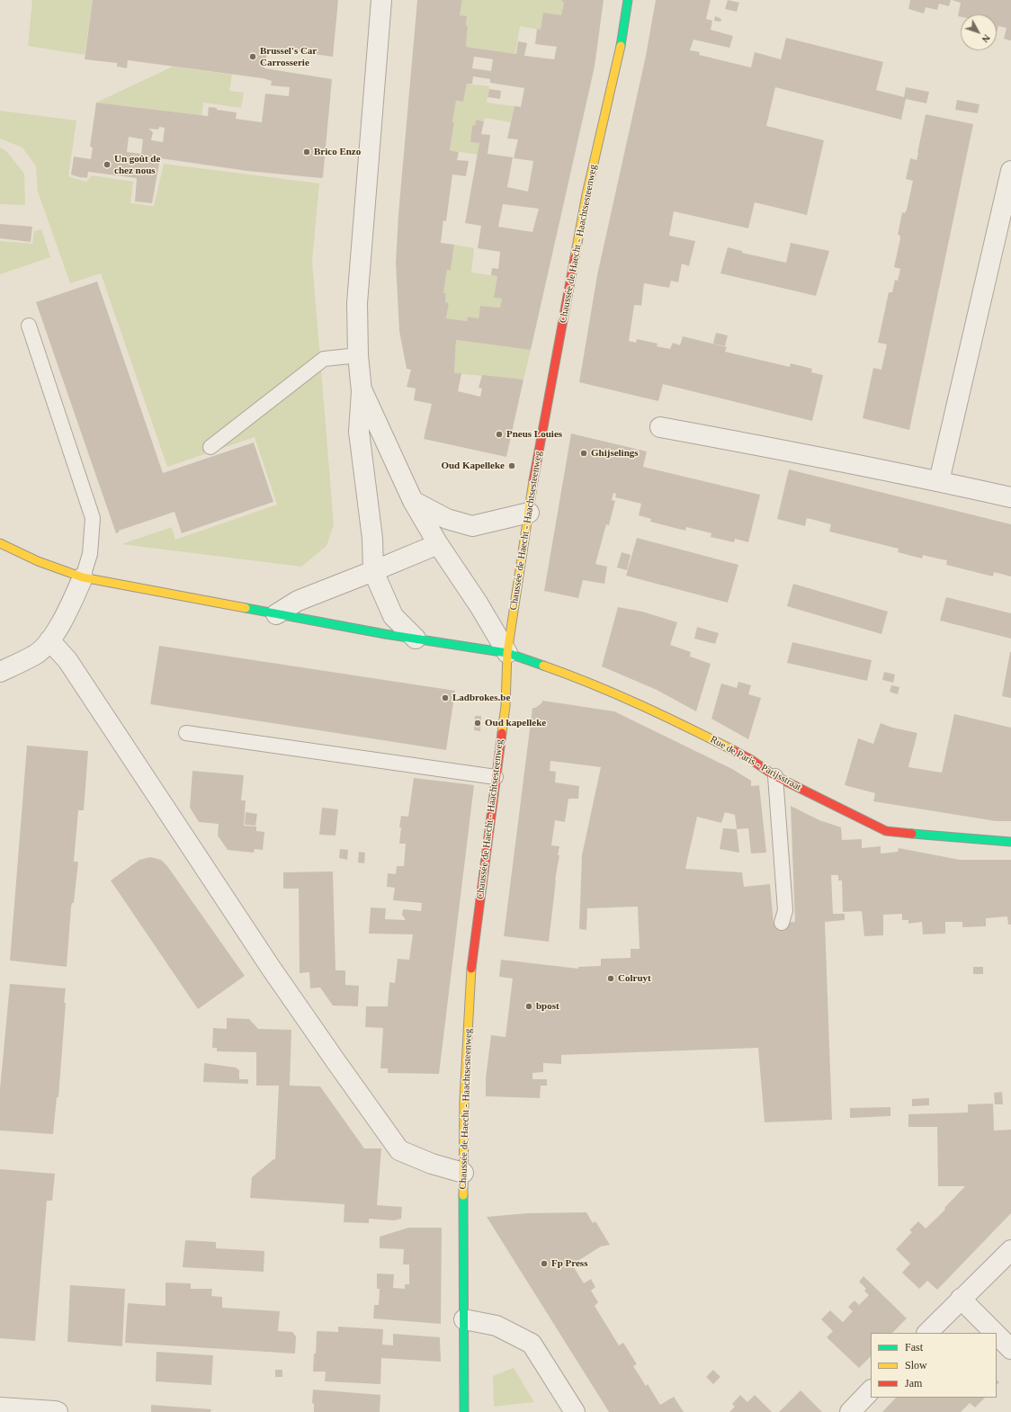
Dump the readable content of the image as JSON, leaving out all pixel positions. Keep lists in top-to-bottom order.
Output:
{
  "streets": {
    "street": ["Chaussée de Haecht - Haachtsesteenweg", "Rue de Paris - Parijsstraat"]
  },
  "crossings": [
    ["Chaussée de Haecht - Haachtsesteenweg", "Rue de Paris - Parijsstraat"]
  ],
  "places": [
    "Brussel's Car Carrosserie",
    "Brico Enzo",
    "Un goût de chez nous",
    "Pneus Louies",
    "Ghijselings",
    "Oud Kapelleke",
    "Ladbrokes.be",
    "Oud kapelleke",
    "Colruyt",
    "bpost",
    "Fp Press"
  ],
  "legend": ["Fast", "Slow", "Jam"],
  "north": "bottom right"
}
